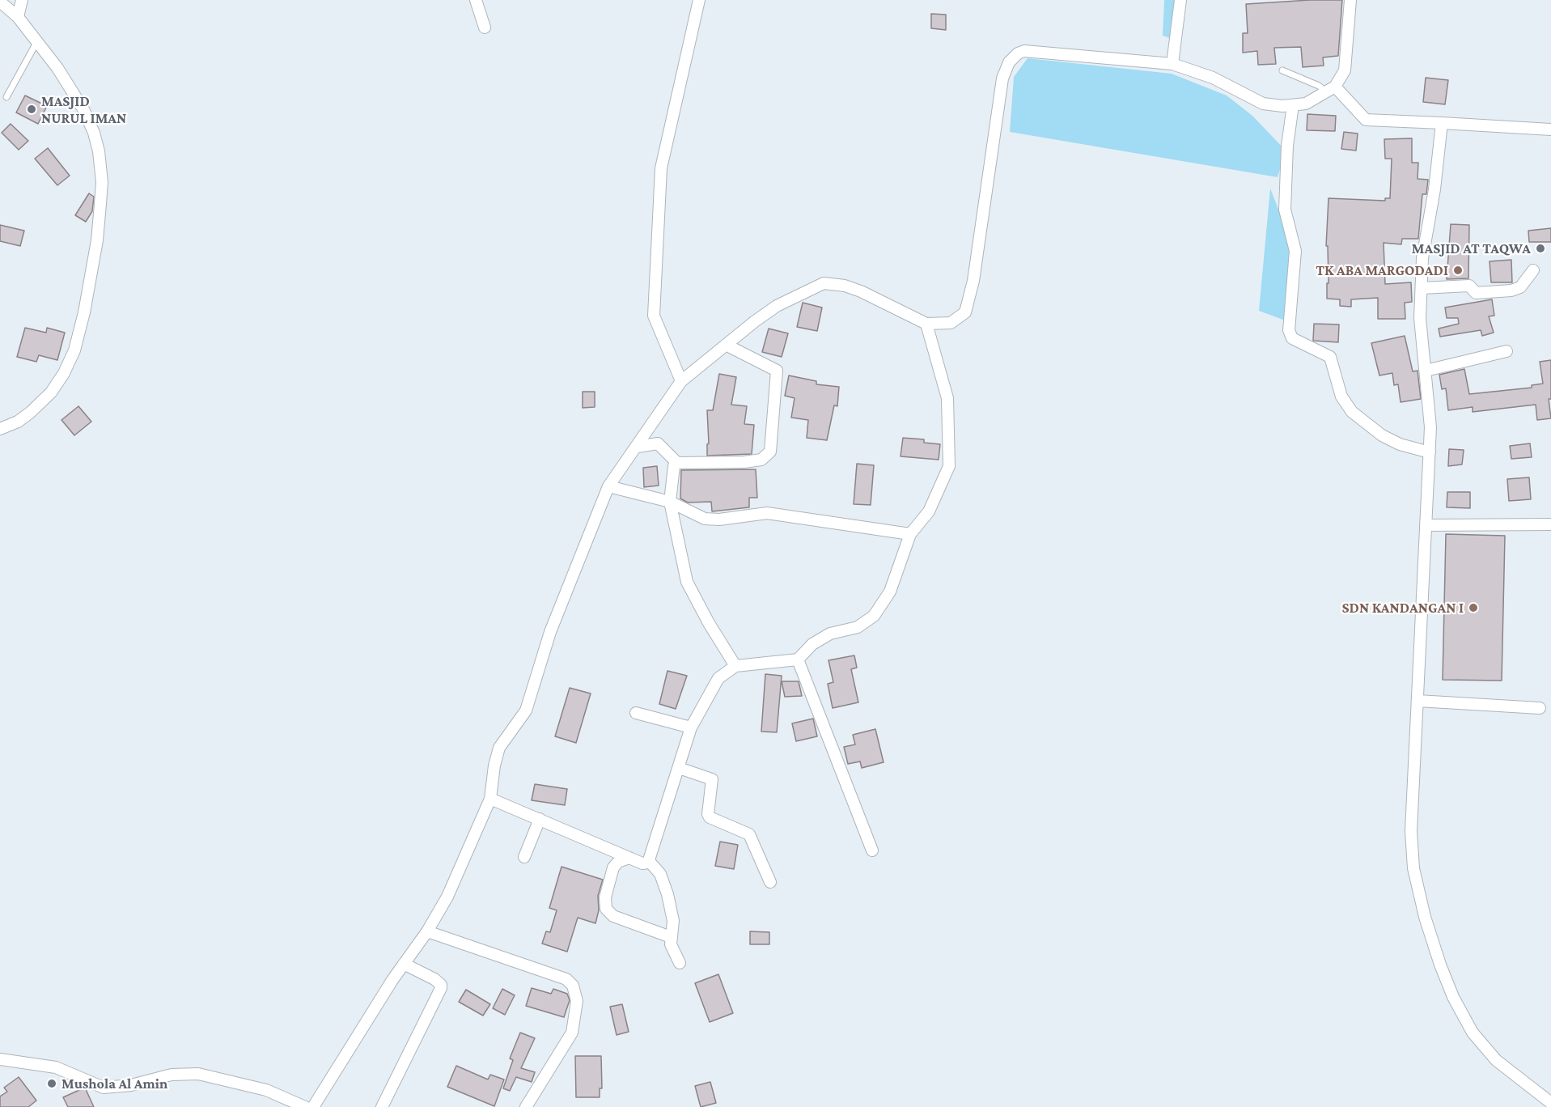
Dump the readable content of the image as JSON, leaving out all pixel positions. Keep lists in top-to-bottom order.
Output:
{
  "places": [
    "MASJID NURUL IMAN",
    "MASJID AT TAQWA",
    "TK ABA MARGODADI",
    "SDN KANDANGAN I",
    "Mushola Al Amin"
  ]
}
